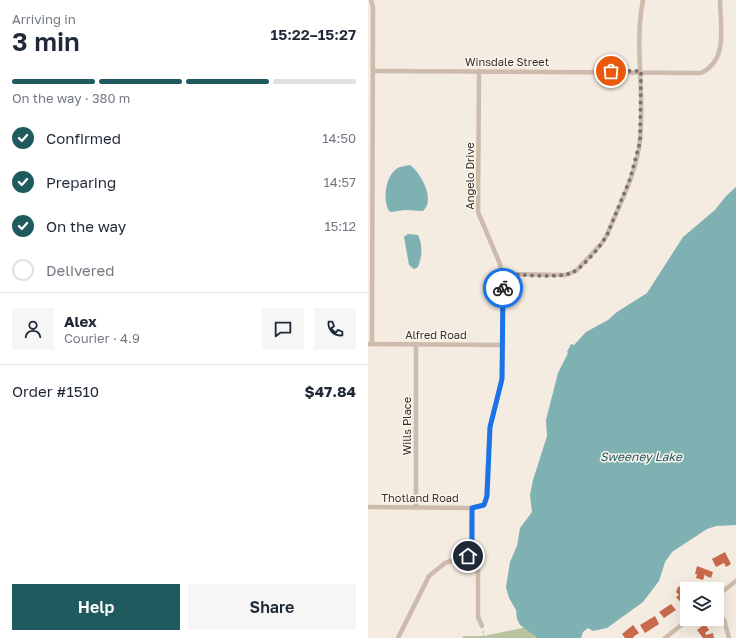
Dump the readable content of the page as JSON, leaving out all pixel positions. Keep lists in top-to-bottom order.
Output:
{
  "streets": {
    "street": [
      "Winsdale Street",
      "Angelo Drive",
      "Alfred Road",
      "Wills Place",
      "Thotland Road"
    ]
  },
  "crossings": [
    ["Winsdale Street", "Angelo Drive"],
    ["Angelo Drive", "Alfred Road"],
    ["Angelo Drive", "Thotland Road"],
    ["Alfred Road", "Wills Place"],
    ["Wills Place", "Thotland Road"]
  ],
  "water": ["Sweeney Lake"],
  "page": {
    "heading": ["3 min", "Arriving in", "15:22–15:27"],
    "panel": [
      "Alex",
      "Courier · 4.9",
      "Order #1510",
      "$47.84"
    ],
    "bar": "On the way · 380 m",
    "list": [
      ["Confirmed", "14:50"],
      ["Preparing", "14:57"],
      ["On the way", "15:12"],
      "Delivered"
    ],
    "buttons": ["Help", "Share"]
  }
}
